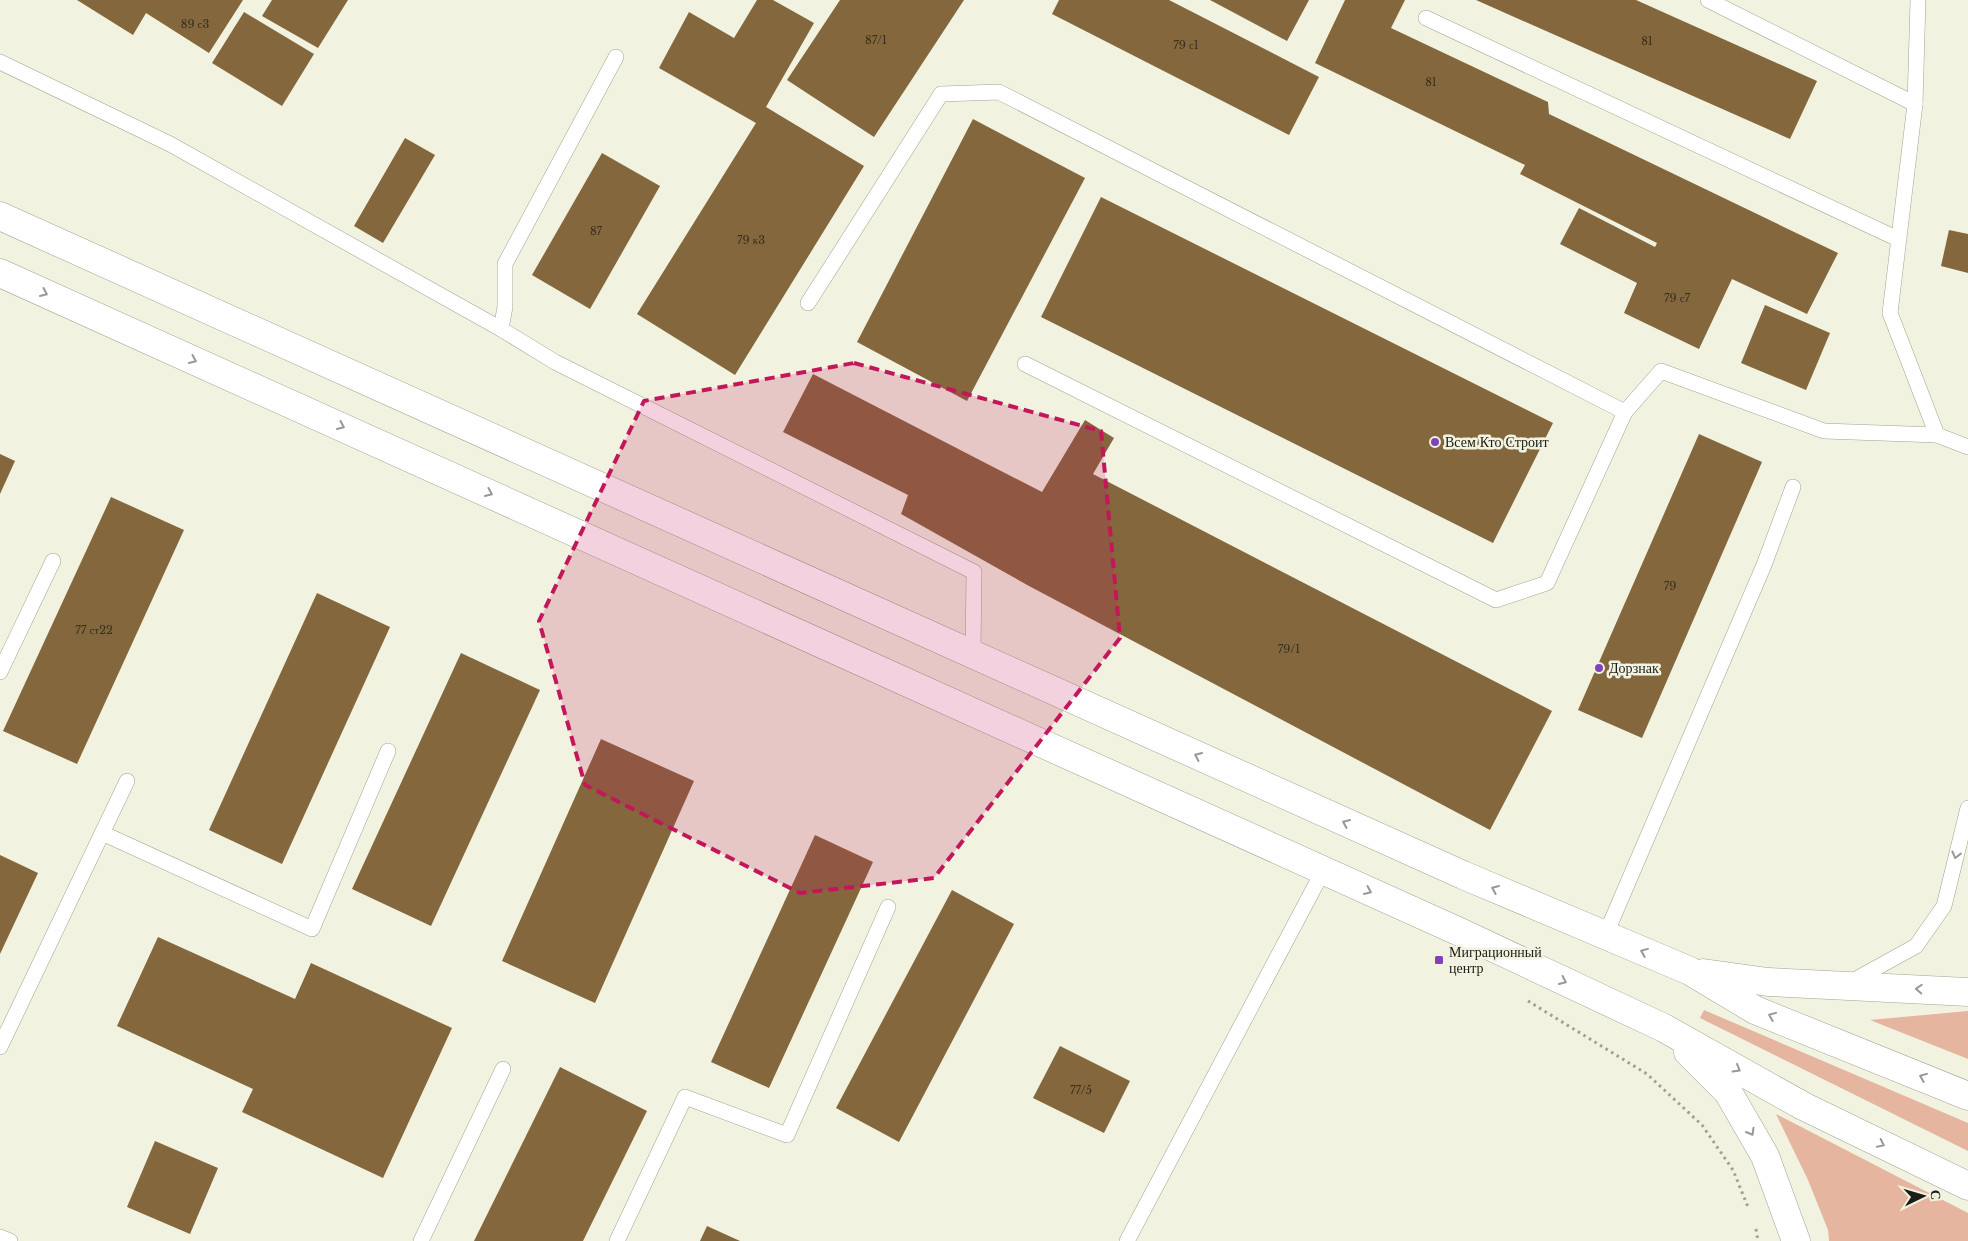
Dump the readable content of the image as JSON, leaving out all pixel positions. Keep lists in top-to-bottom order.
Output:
{
  "places": {
    "other": ["Всем Кто Строит", "Дорзнак"],
    "transit": ["Миграционный центр"]
  },
  "house_numbers": [
    "89 с3",
    "87/1",
    "81",
    "79 с1",
    "81",
    "87",
    "79 к3",
    "79 с7",
    "79",
    "77 ст22",
    "79/1",
    "77/5"
  ],
  "north": "right"
}
